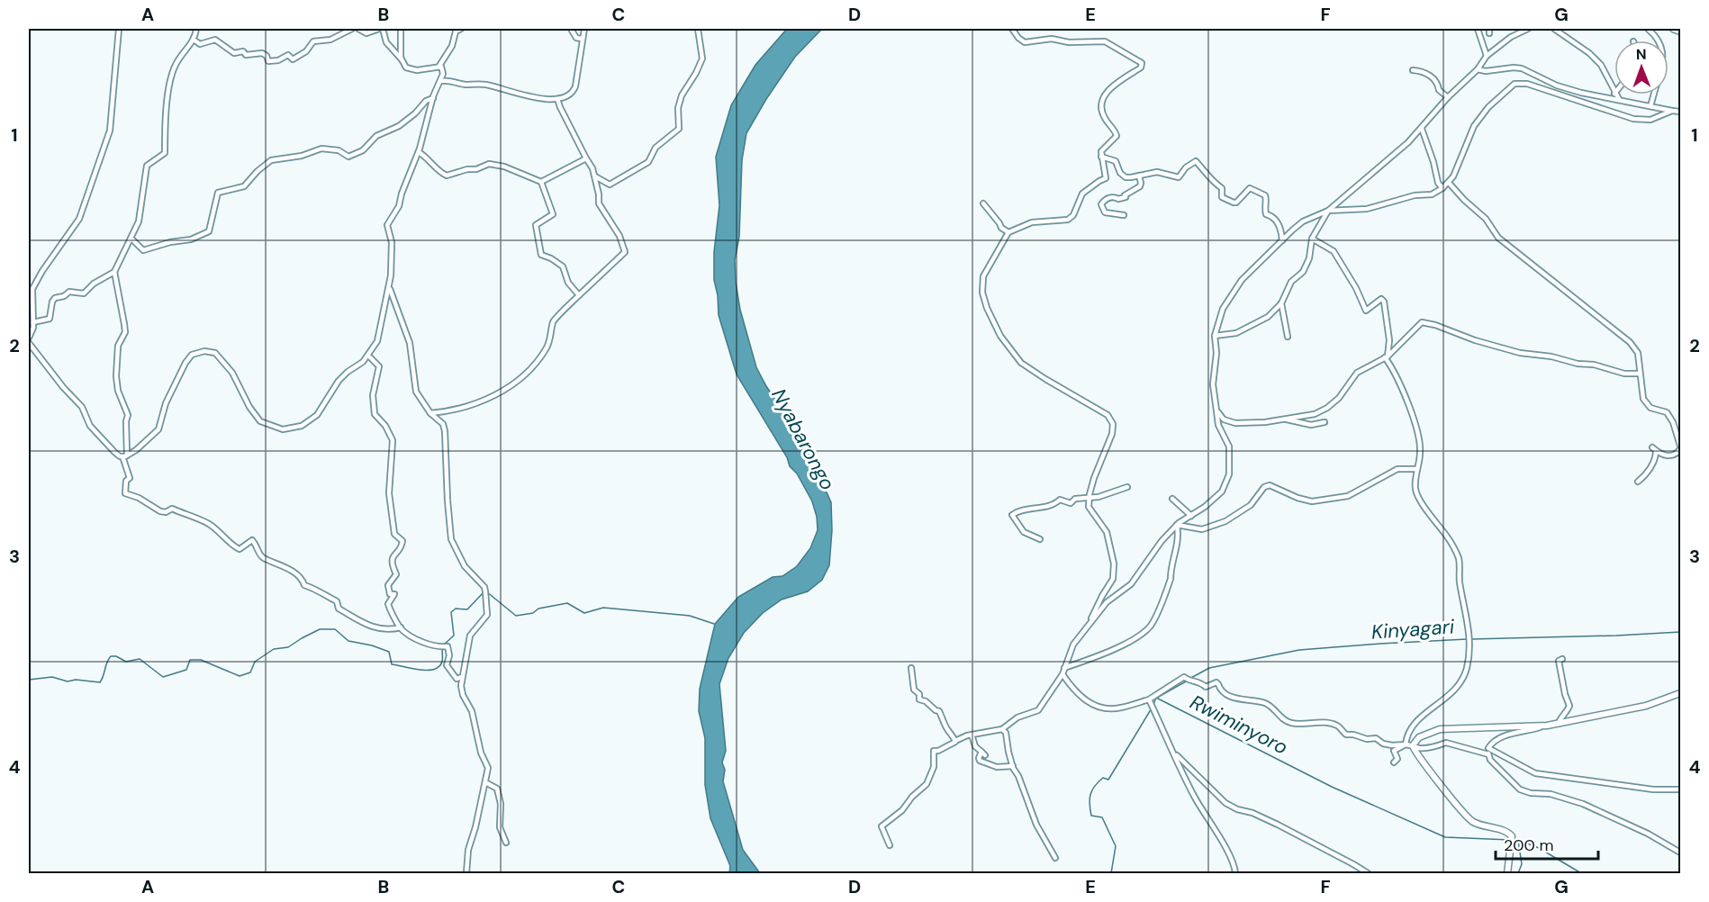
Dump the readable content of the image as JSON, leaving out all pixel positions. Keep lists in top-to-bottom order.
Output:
{
  "water": ["Nyabarongo", "Kinyagari", "Rwiminyoro"],
  "scale_bar": "200 m",
  "north": "top",
  "grid": {
    "columns": [
      "A",
      "B",
      "C",
      "D",
      "E",
      "F",
      "G"
    ],
    "rows": [
      "1",
      "2",
      "3",
      "4"
    ]
  }
}
